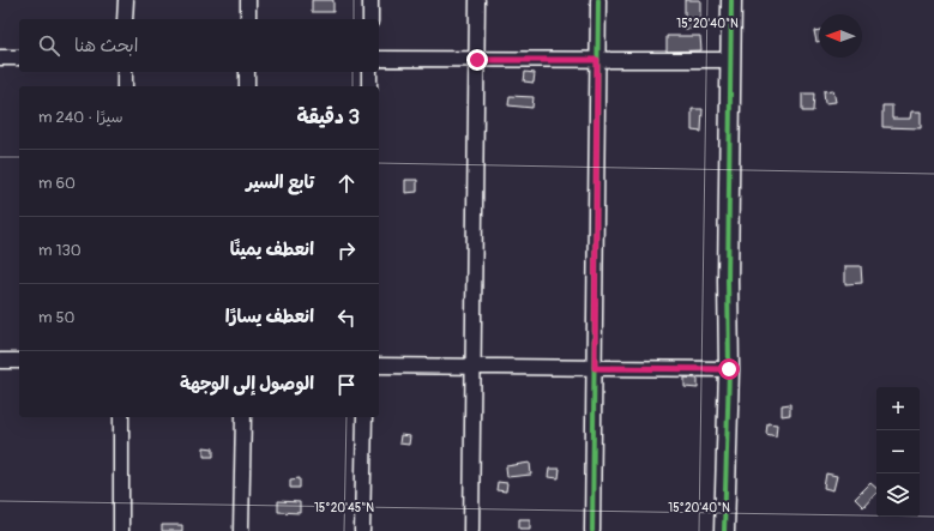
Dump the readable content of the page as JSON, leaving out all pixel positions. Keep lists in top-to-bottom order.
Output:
{
  "north": "left",
  "page": {
    "search": "ابحث هنا",
    "heading": ["3 دقيقة", "سيرًا · 240 m"],
    "list": [
      ["تابع السير", "60 m"],
      ["انعطف يمينًا", "130 m"],
      ["انعطف يسارًا", "50 m"],
      "الوصول إلى الوجهة"
    ],
    "map_buttons": ["+", "−"]
  },
  "coordinates": ["15°20'40\"N", "15°20'45\"N"]
}
